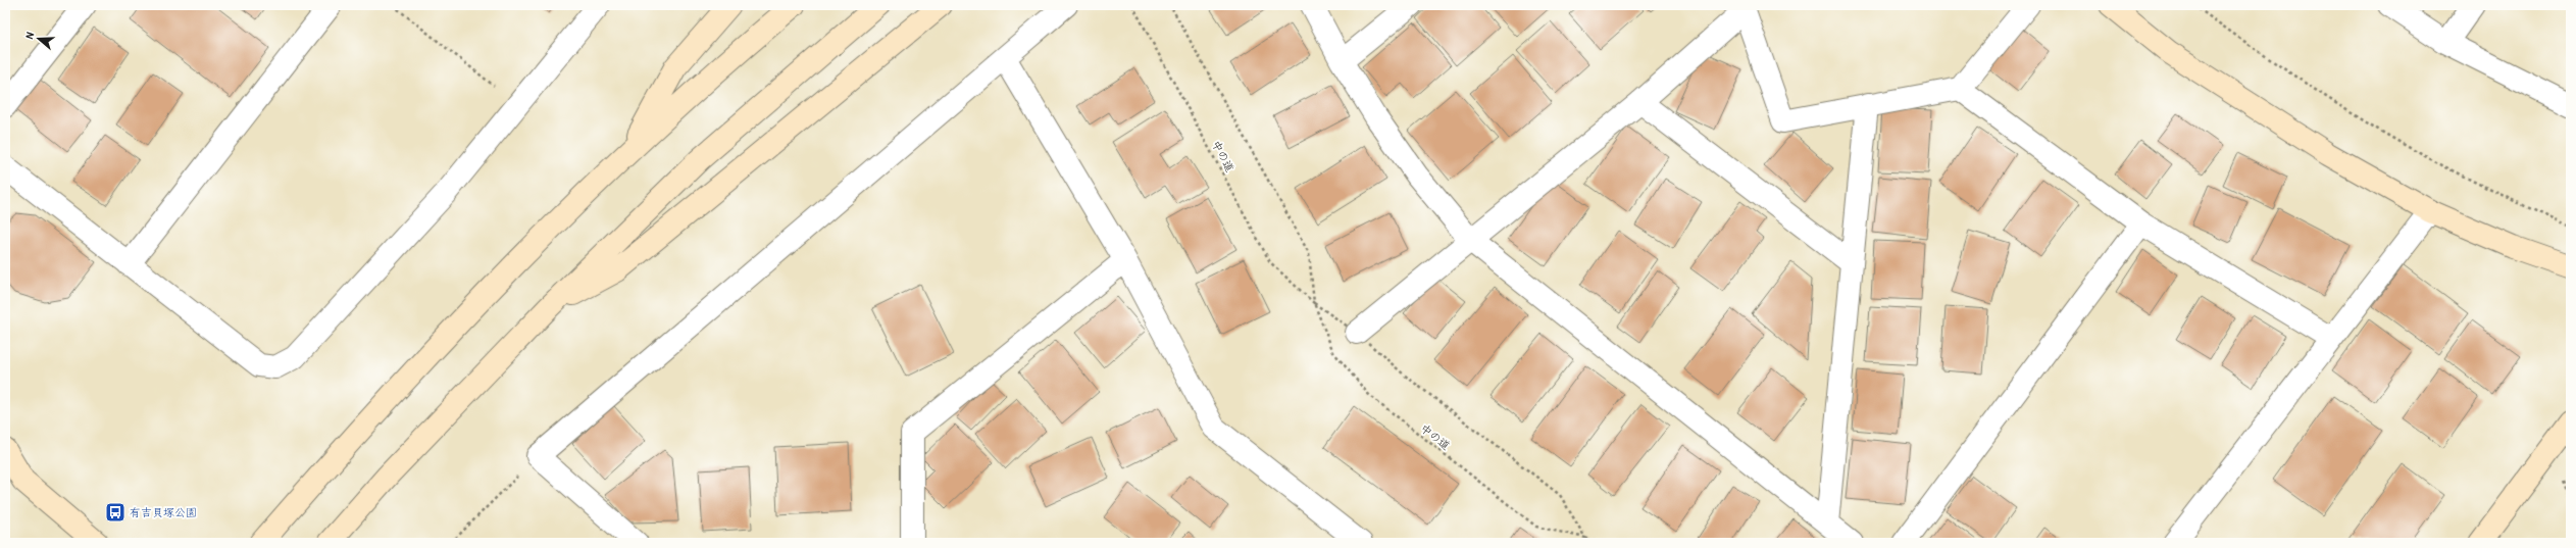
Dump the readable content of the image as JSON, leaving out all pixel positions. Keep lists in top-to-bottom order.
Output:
{
  "streets": {
    "path": ["中の道"]
  },
  "places": {
    "bus stop": ["有吉貝塚公園"]
  },
  "north": "left"
}
